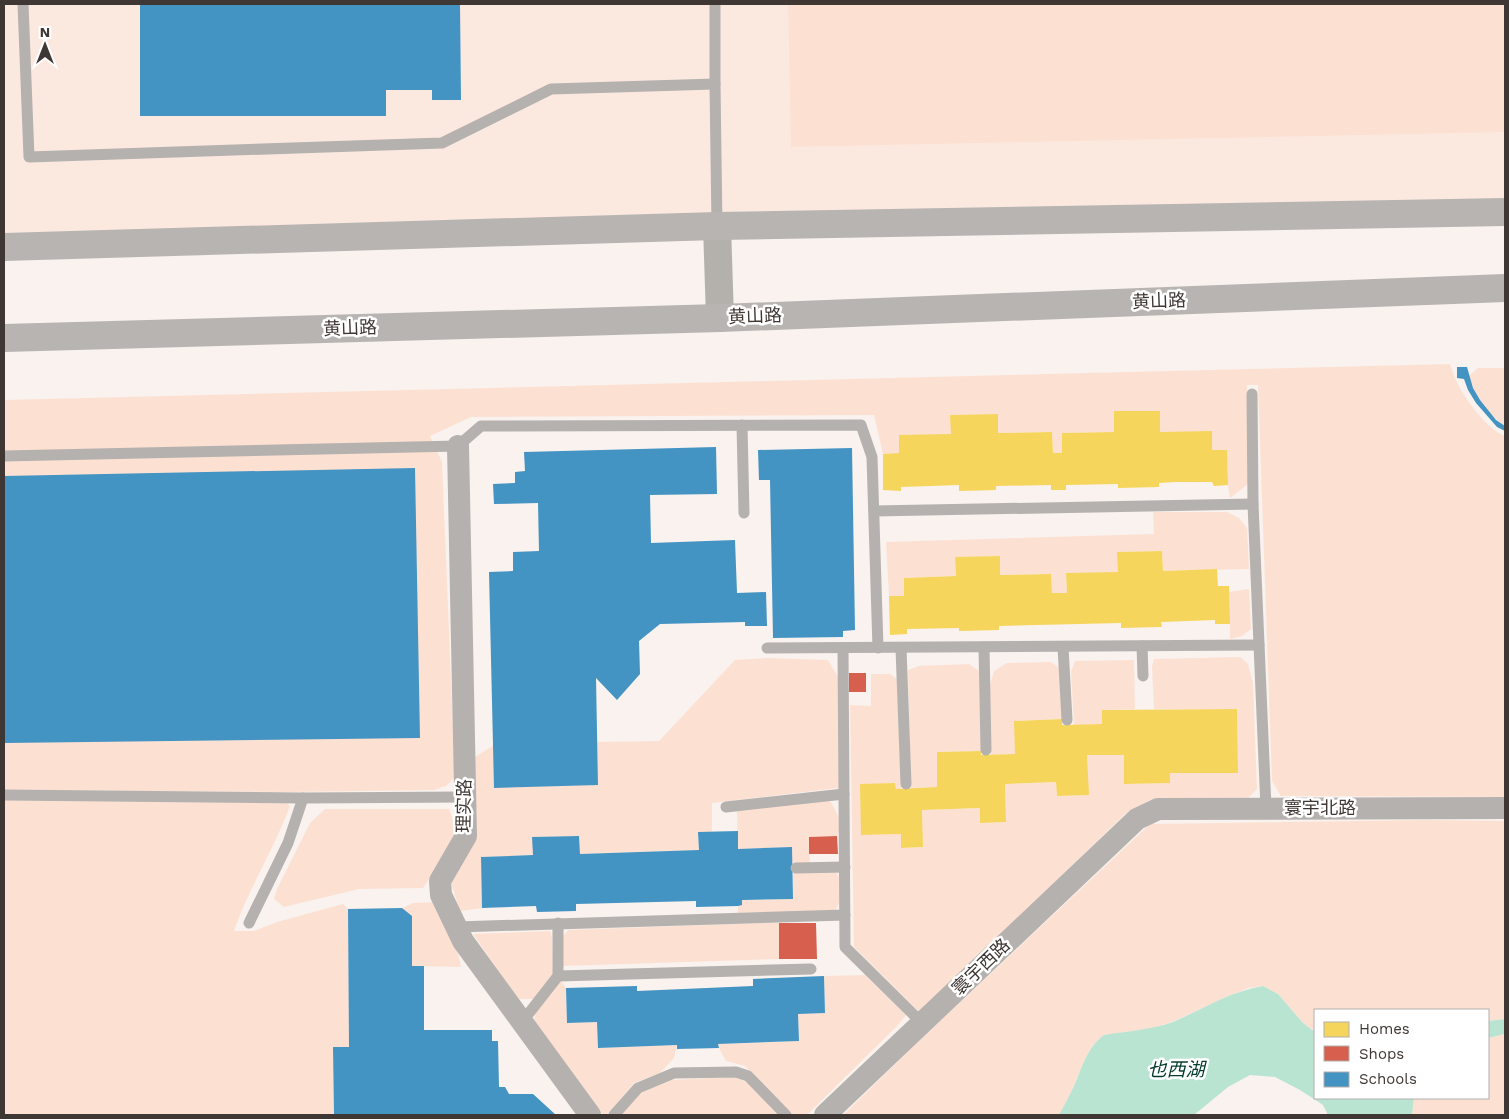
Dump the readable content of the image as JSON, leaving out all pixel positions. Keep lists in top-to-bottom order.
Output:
{
  "streets": {
    "main road": ["黄山路"],
    "street": ["理实路", "寰宇北路", "寰宇西路"]
  },
  "crossings": [
    ["寰宇北路", "寰宇西路"]
  ],
  "water": ["也西湖"],
  "legend": ["Homes", "Shops", "Schools"],
  "north": "top"
}
